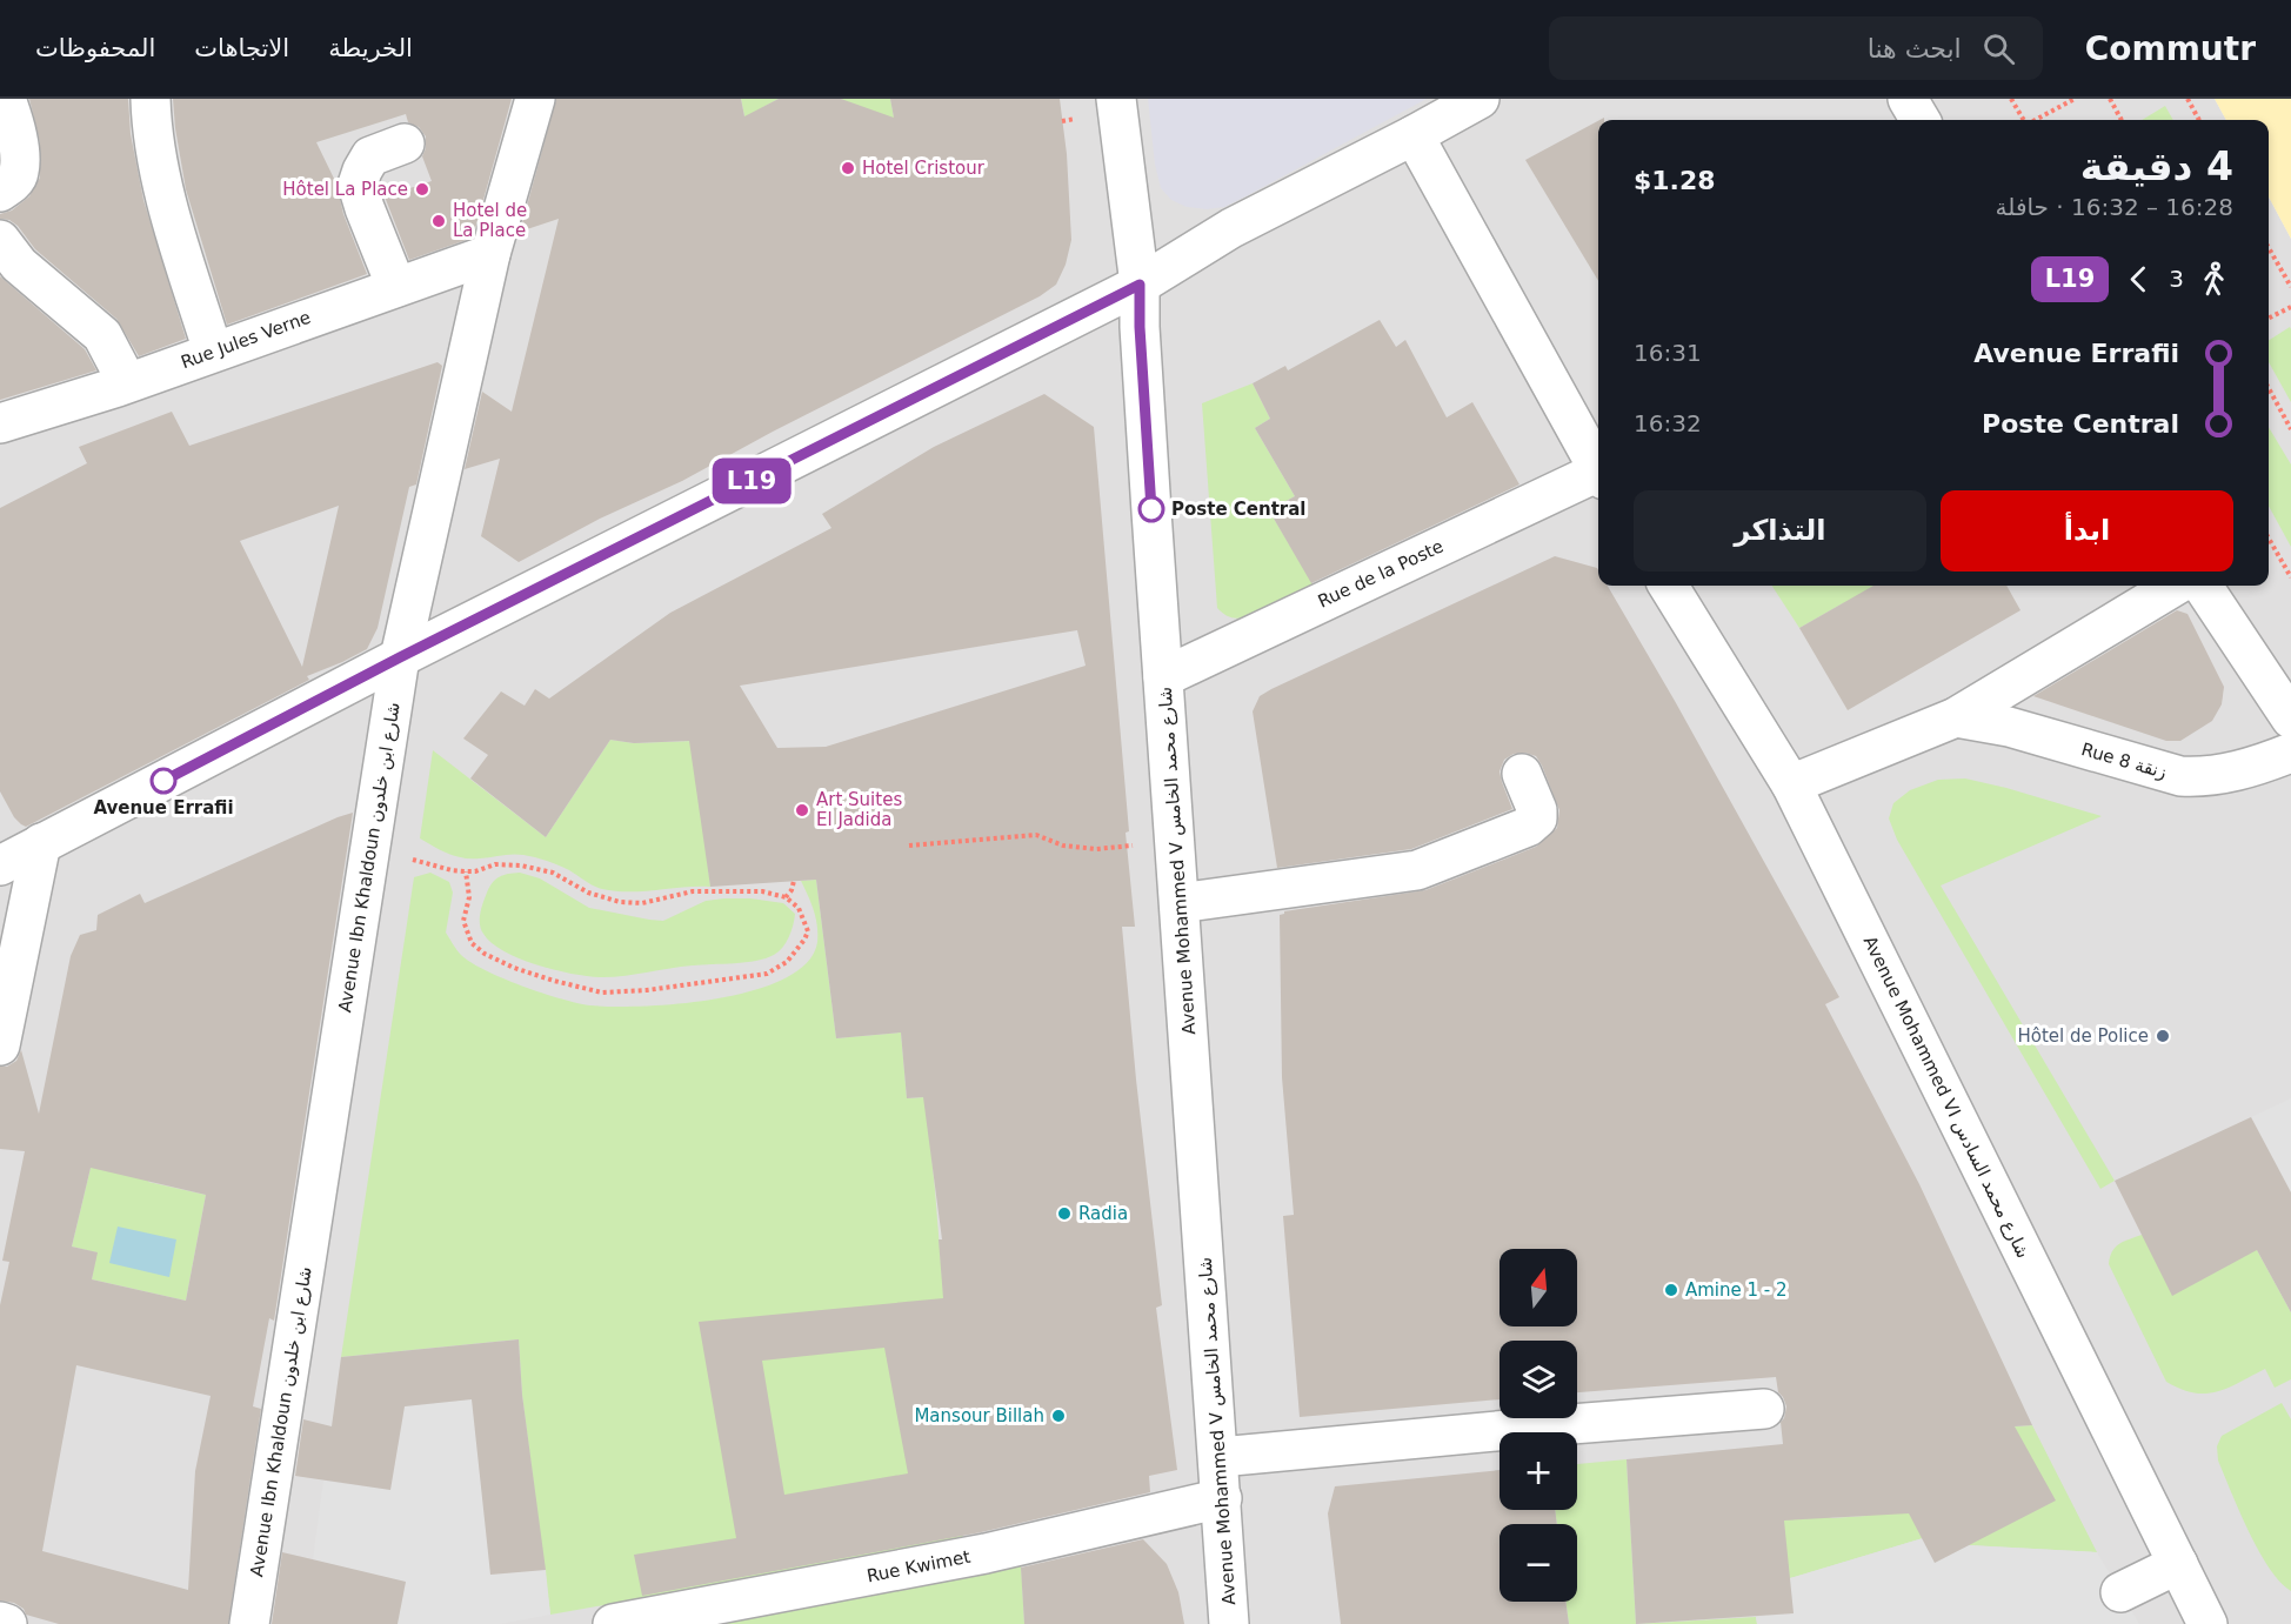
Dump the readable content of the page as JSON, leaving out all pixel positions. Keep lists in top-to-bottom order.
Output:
{
  "streets": {
    "street": [
      "Rue Jules Verne",
      "Rue de la Poste",
      "Rue 8 زنقة",
      "Avenue Ibn Khaldoun شارع ابن خلدون",
      "Avenue Mohammed V شارع محمد الخامس",
      "Avenue Mohammed VI شارع محمد السادس",
      "Rue Kwimet"
    ]
  },
  "crossings": [
    ["Rue Jules Verne", "Avenue Ibn Khaldoun شارع ابن خلدون"],
    ["Rue de la Poste", "Avenue Mohammed V شارع محمد الخامس"],
    ["Avenue Mohammed V شارع محمد الخامس", "Rue Kwimet"]
  ],
  "places": [
    "Hotel Cristour",
    "Hôtel La Place",
    "Hotel de La Place",
    "Poste Central",
    "Avenue Errafii",
    "Art Suites El Jadida",
    "Hôtel de Police",
    "Radia",
    "Amine 1 - 2",
    "Mansour Billah"
  ],
  "lines": ["bus line L19"],
  "north": "top",
  "page": {
    "header": "Commutr",
    "search": "ابحث هنا",
    "nav": ["الخريطة", "الاتجاهات", "المحفوظات"],
    "on_map": "L19",
    "heading": ["4 دقيقة", "16:28 – 16:32 · حافلة", "$1.28"],
    "legs": ["3", "L19"],
    "list": [
      {
        "name": "Avenue Errafii",
        "value": "16:31"
      },
      {
        "name": "Poste Central",
        "value": "16:32"
      }
    ],
    "buttons": ["ابدأ", "التذاكر"],
    "map_buttons": ["+", "−"]
  }
}
